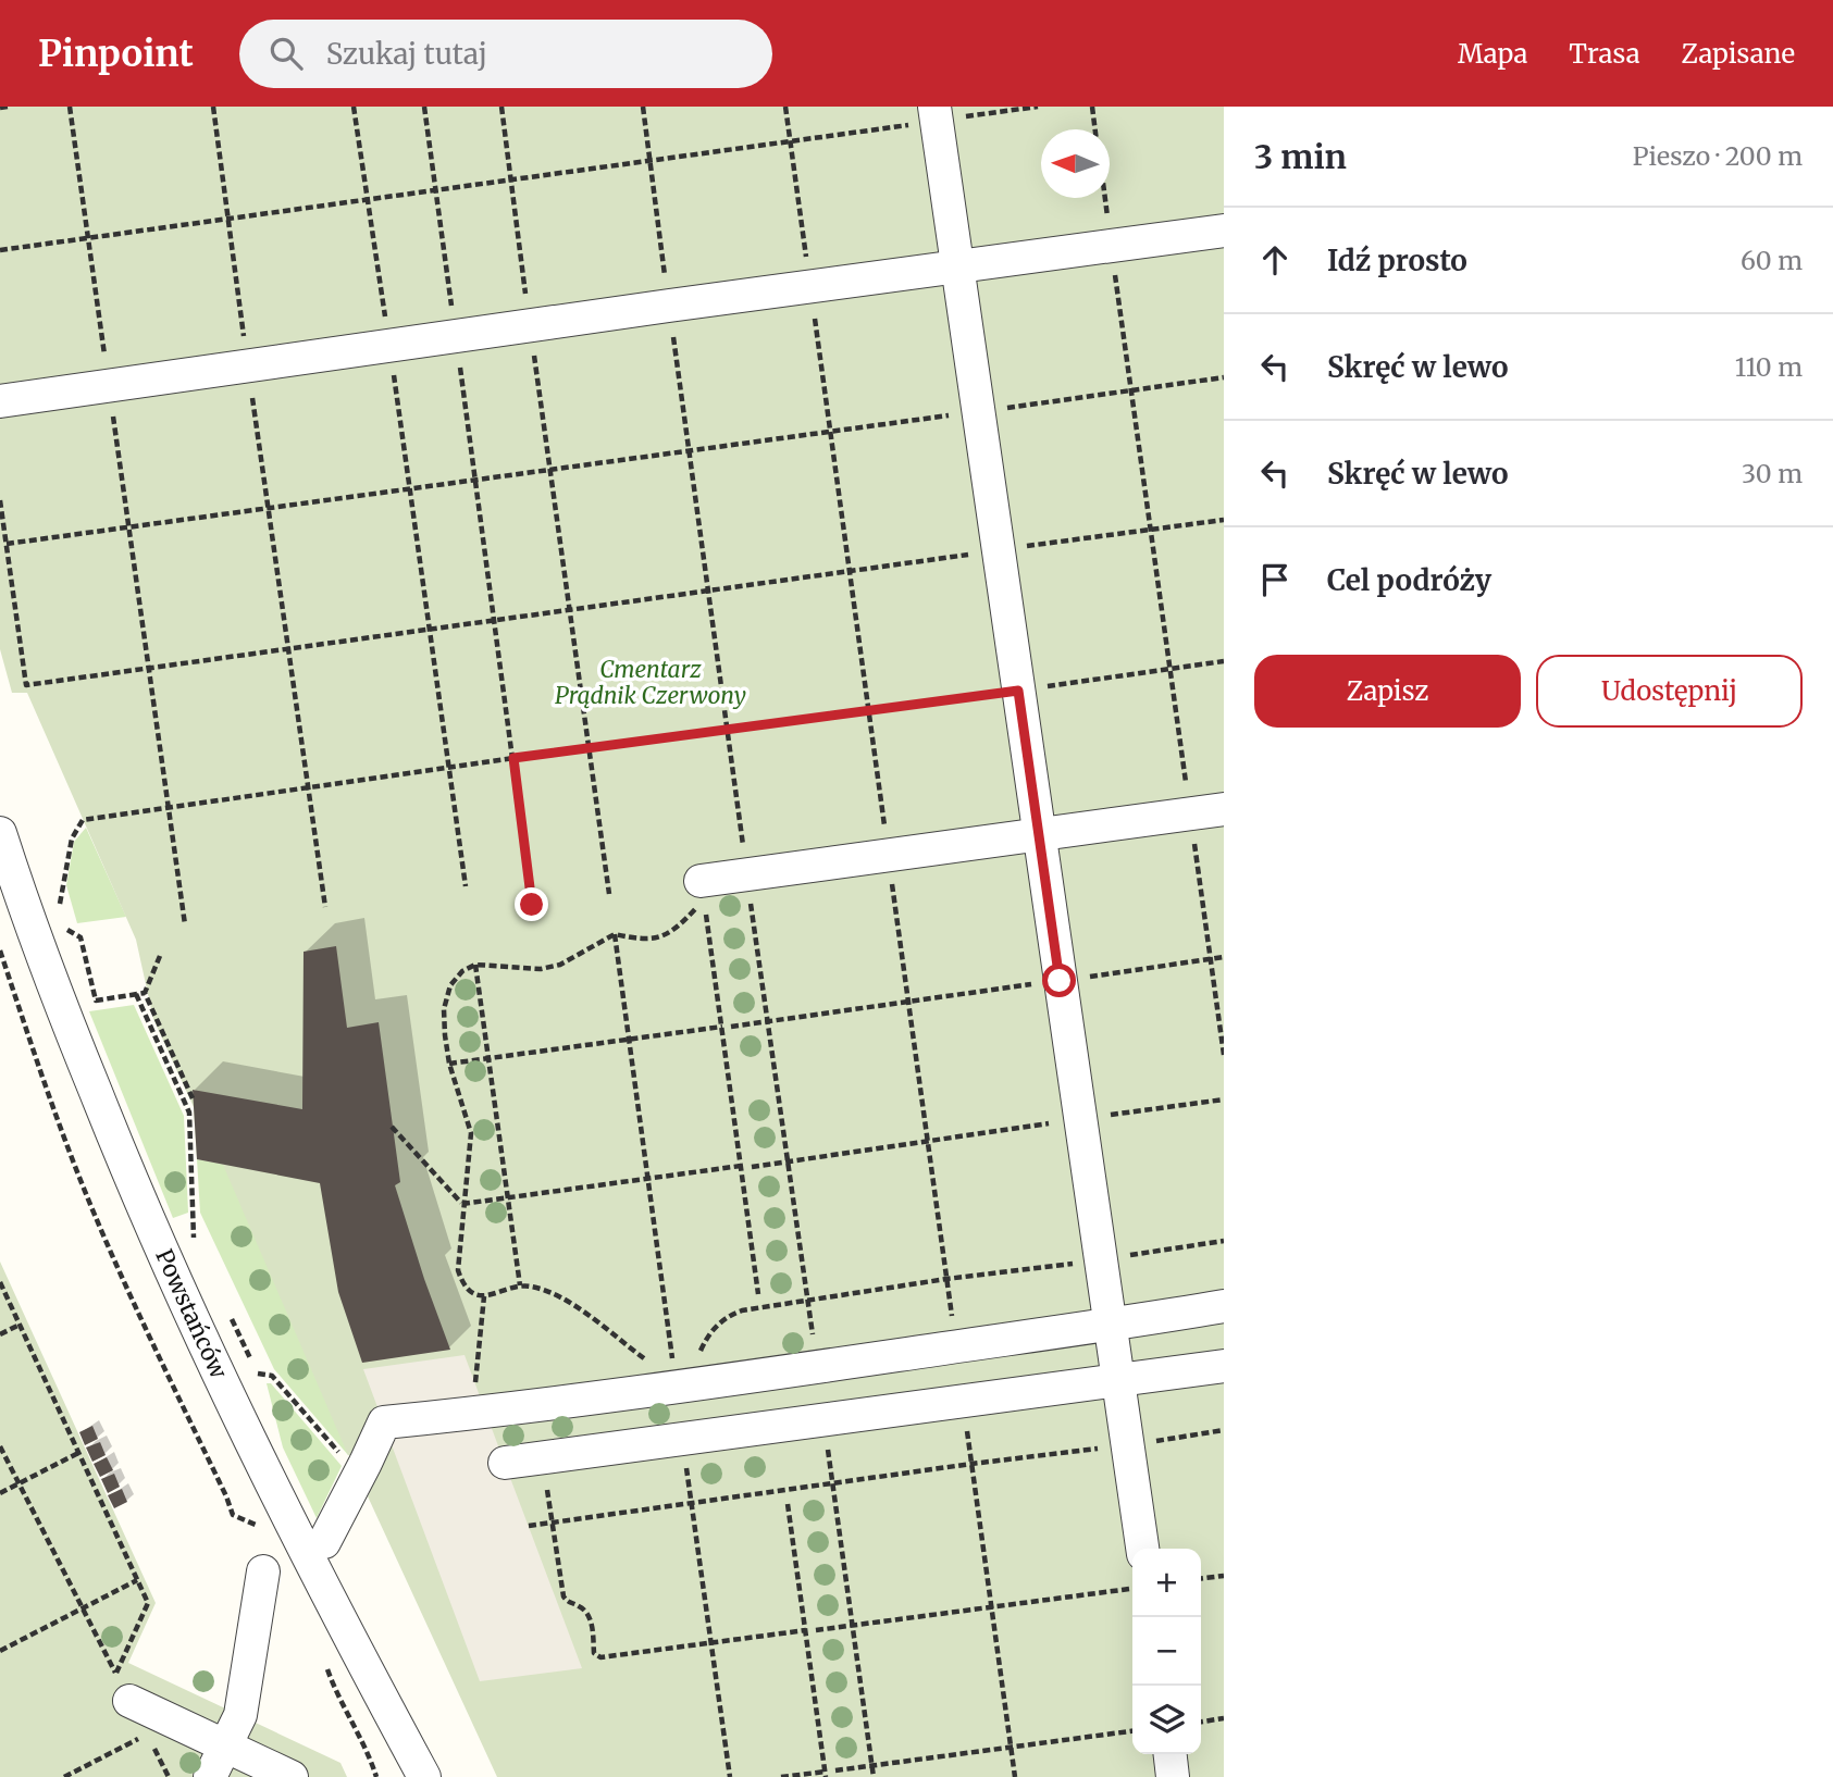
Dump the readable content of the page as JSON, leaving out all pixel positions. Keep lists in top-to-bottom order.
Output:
{
  "streets": {
    "street": ["Powstańców"]
  },
  "parks": ["Cmentarz Prądnik Czerwony"],
  "north": "left",
  "page": {
    "header": "Pinpoint",
    "search": "Szukaj tutaj",
    "nav": ["Mapa", "Trasa", "Zapisane"],
    "heading": ["3 min", "Pieszo · 200 m"],
    "list": [
      ["Idź prosto", "60 m"],
      ["Skręć w lewo", "110 m"],
      ["Skręć w lewo", "30 m"],
      "Cel podróży"
    ],
    "buttons": ["Zapisz", "Udostępnij"],
    "map_buttons": ["+", "−"]
  }
}
